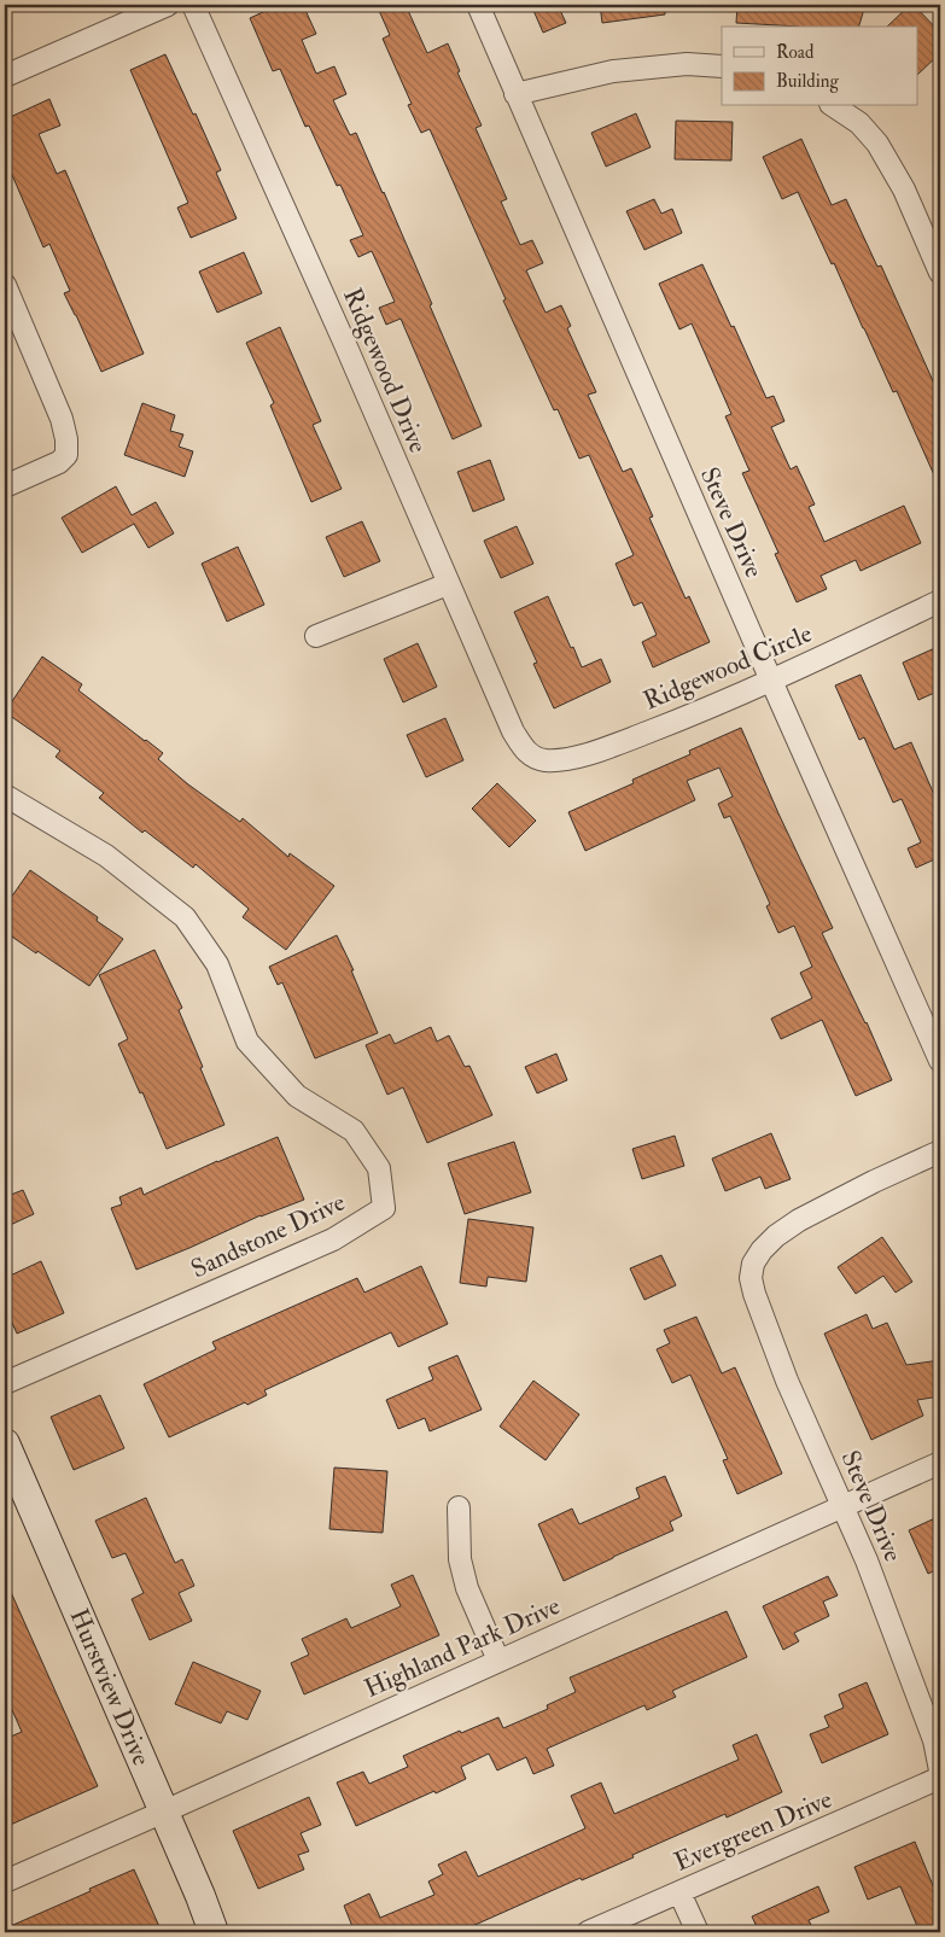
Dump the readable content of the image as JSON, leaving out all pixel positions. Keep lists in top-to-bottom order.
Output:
{
  "streets": {
    "street": [
      "Ridgewood Drive",
      "Steve Drive",
      "Ridgewood Circle",
      "Sandstone Drive",
      "Highland Park Drive",
      "Hurstview Drive",
      "Evergreen Drive"
    ]
  },
  "crossings": [
    ["Ridgewood Drive", "Ridgewood Circle"],
    ["Steve Drive", "Ridgewood Circle"],
    ["Steve Drive", "Highland Park Drive"],
    ["Highland Park Drive", "Hurstview Drive"]
  ],
  "legend": ["Road", "Building"]
}
